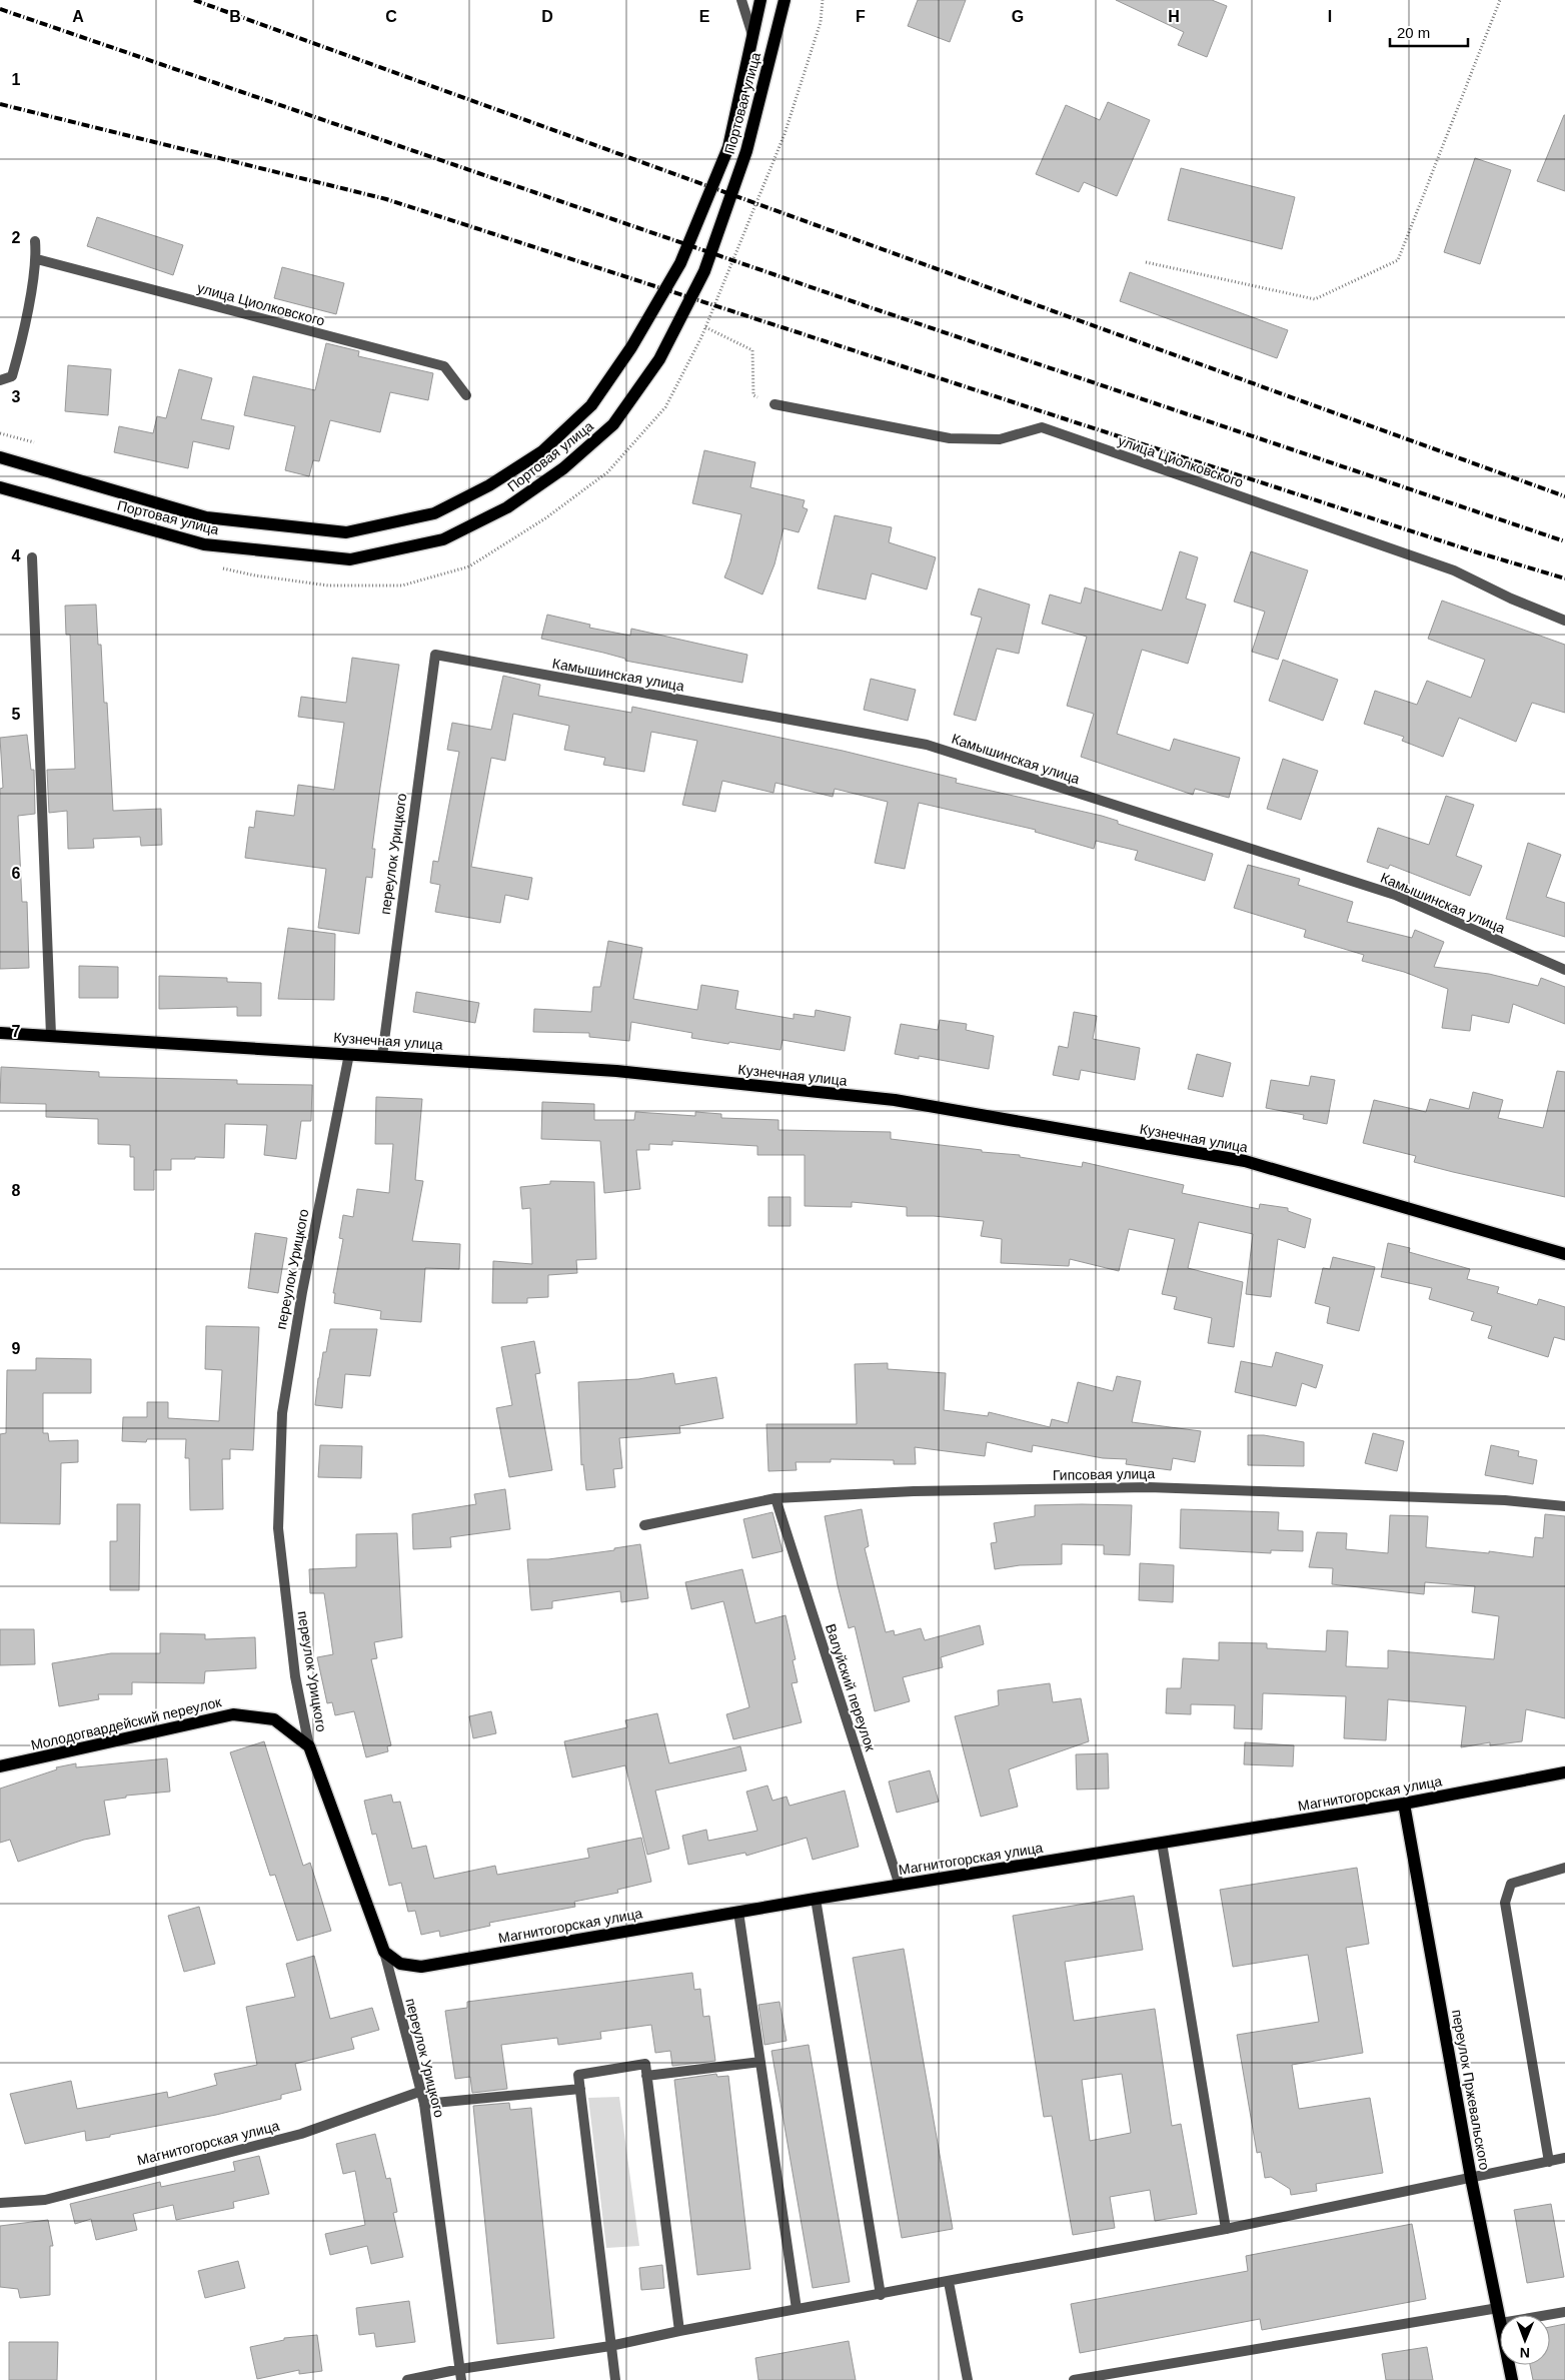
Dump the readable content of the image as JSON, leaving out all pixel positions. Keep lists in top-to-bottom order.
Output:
{
  "streets": {
    "main road": [
      "Портовая улица",
      "переулок Урицкого",
      "Кузнечная улица",
      "Молодогвардейский переулок",
      "Магнитогорская улица",
      "переулок Пржевальского"
    ],
    "street": [
      "улица Циолковского",
      "Камышинская улица",
      "Гипсовая улица",
      "Валуйский переулок"
    ]
  },
  "crossings": [
    ["Камышинская улица", "переулок Урицкого"],
    ["переулок Урицкого", "Кузнечная улица"],
    ["переулок Урицкого", "Молодогвардейский переулок"],
    ["переулок Урицкого", "Магнитогорская улица"],
    ["Гипсовая улица", "Валуйский переулок"],
    ["Валуйский переулок", "Магнитогорская улица"],
    ["Магнитогорская улица", "переулок Пржевальского"]
  ],
  "scale_bar": "20 m",
  "north": "bottom",
  "grid": {
    "columns": [
      "A",
      "B",
      "C",
      "D",
      "E",
      "F",
      "G",
      "H",
      "I"
    ],
    "rows": [
      "1",
      "2",
      "3",
      "4",
      "5",
      "6",
      "7",
      "8",
      "9"
    ]
  }
}
